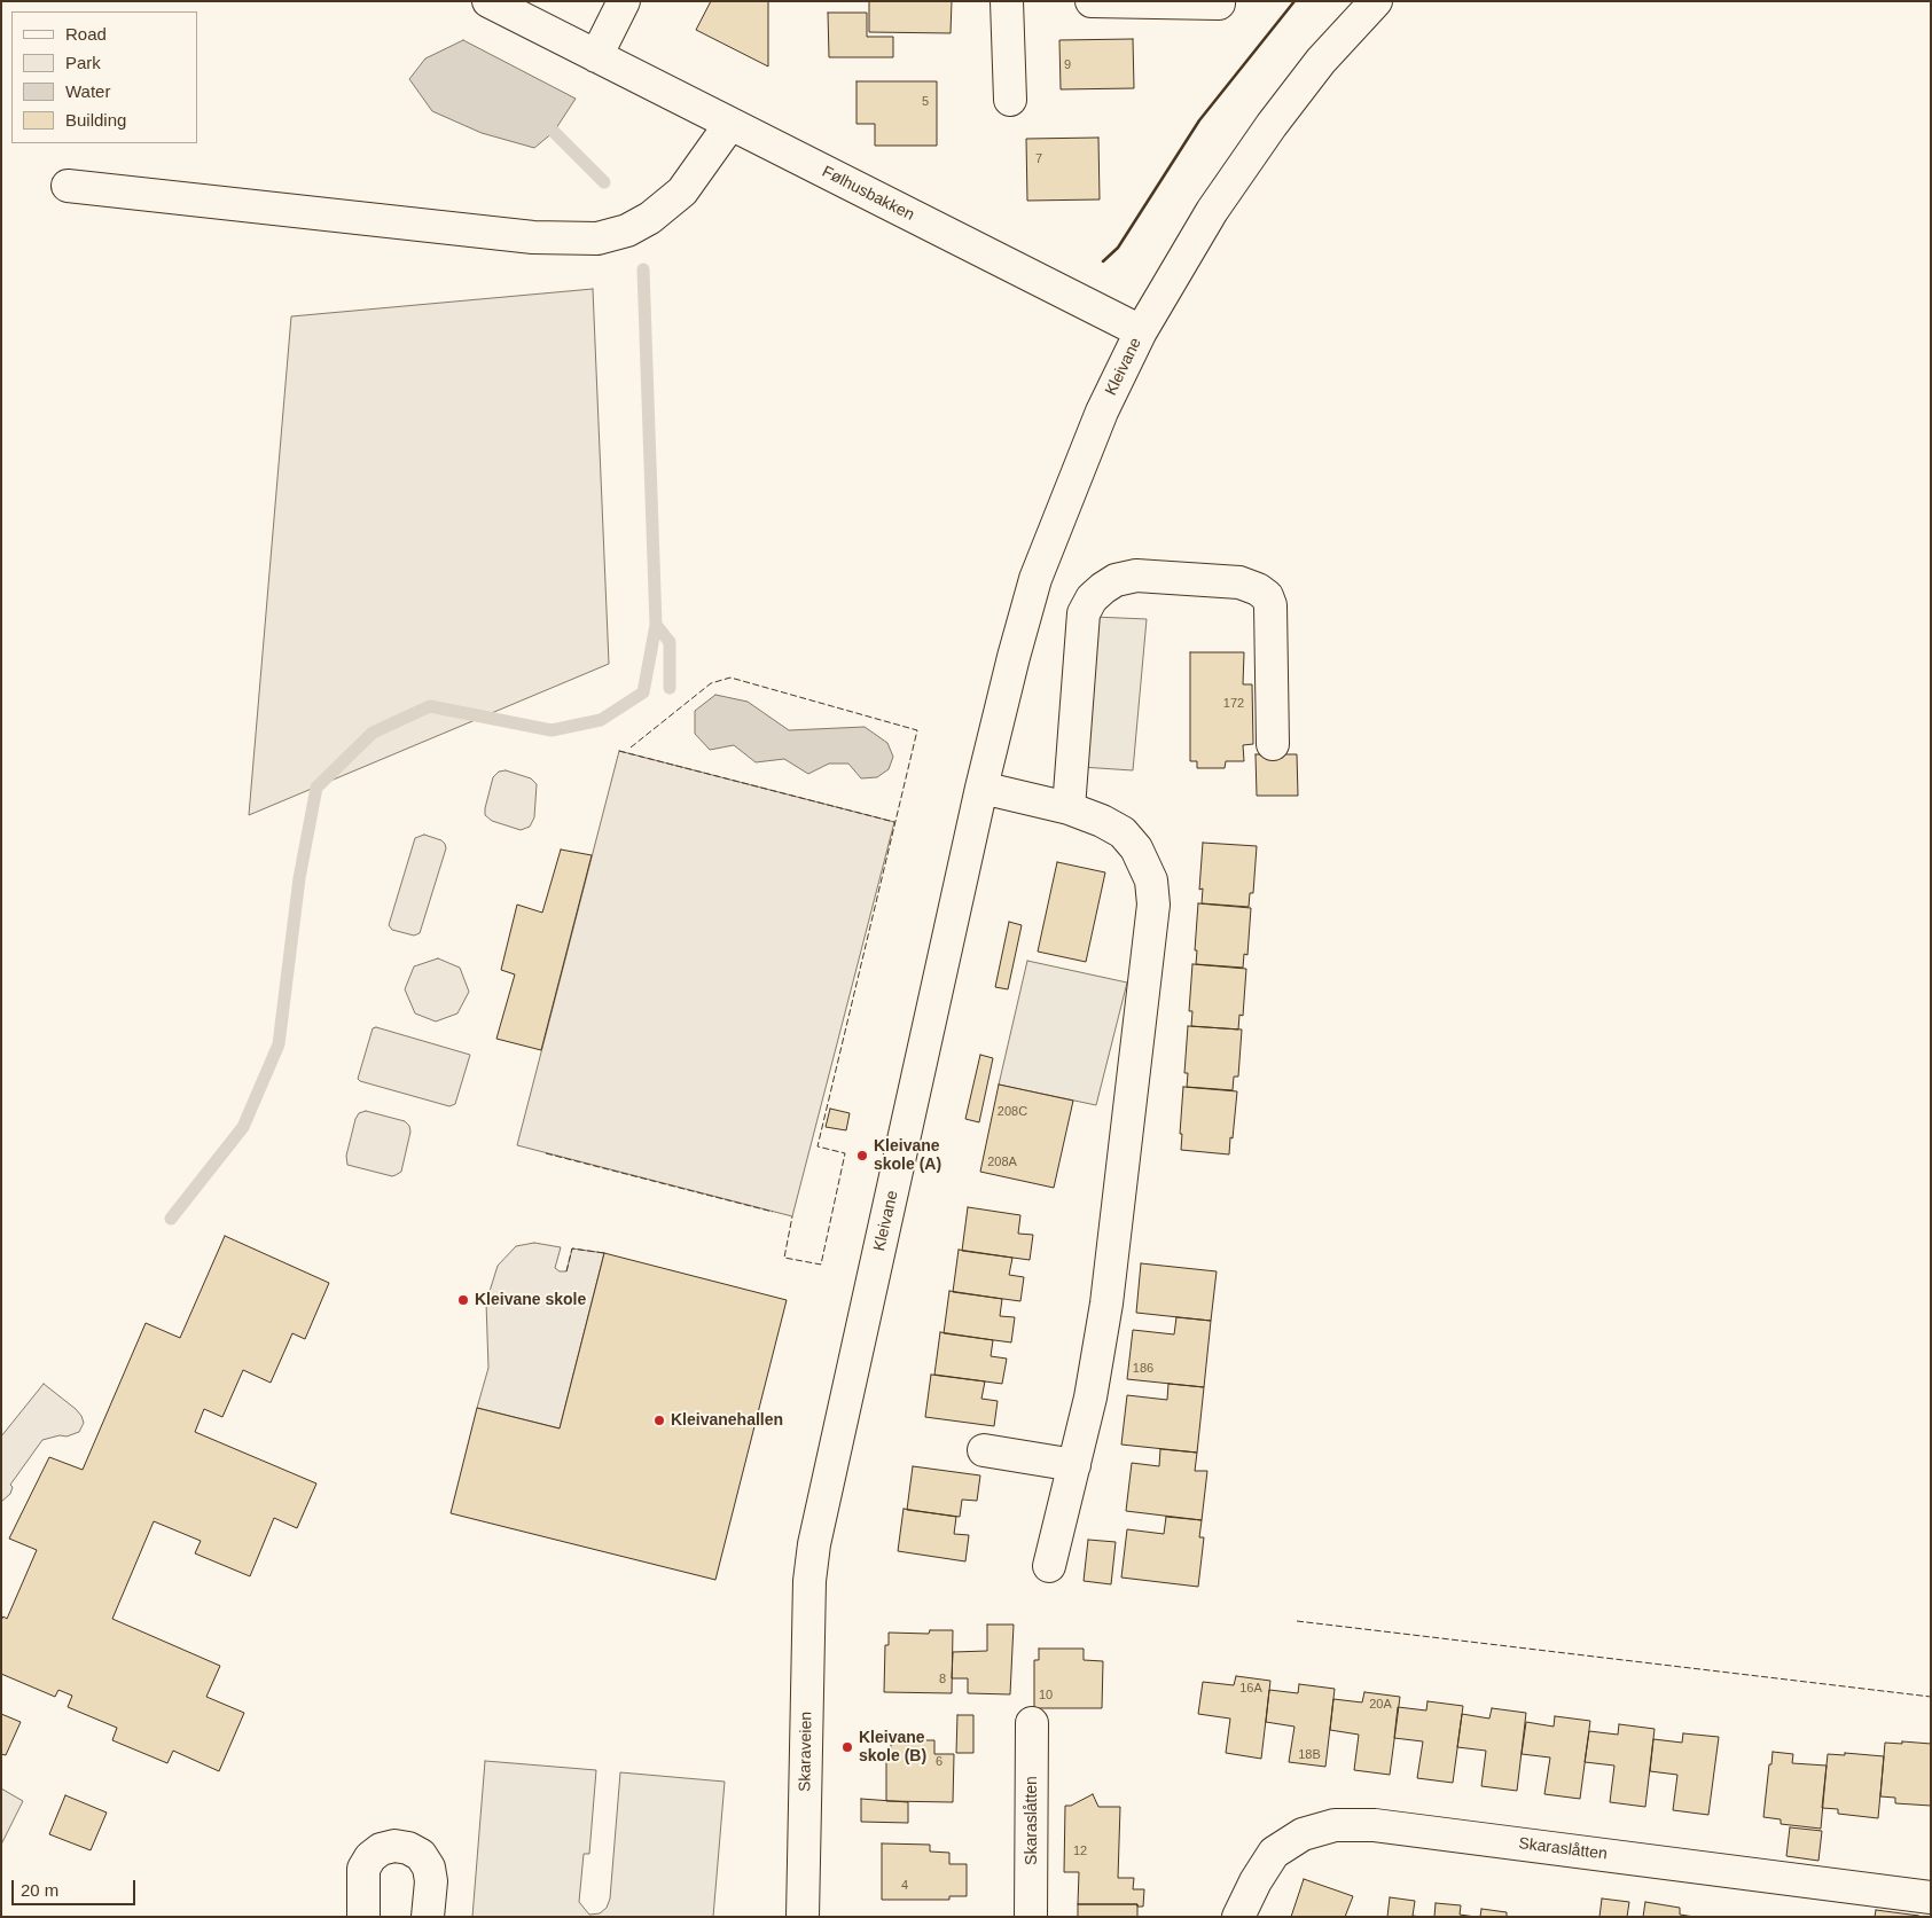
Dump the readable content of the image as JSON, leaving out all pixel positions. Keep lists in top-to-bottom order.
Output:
{
  "streets": {
    "street": [
      "Følhusbakken",
      "Kleivane",
      "Skaraveien",
      "Skaraslåtten"
    ]
  },
  "crossings": [
    ["Følhusbakken", "Kleivane"],
    ["Kleivane", "Skaraveien"]
  ],
  "places": [
    "Kleivane skole (A)",
    "Kleivane skole",
    "Kleivanehallen",
    "Kleivane skole (B)"
  ],
  "house_numbers": [
    "9",
    "5",
    "7",
    "172",
    "208C",
    "208A",
    "186",
    "8",
    "16A",
    "10",
    "20A",
    "18B",
    "6",
    "12",
    "4"
  ],
  "legend": [
    "Road",
    "Park",
    "Water",
    "Building"
  ],
  "scale_bar": "20 m"
}
